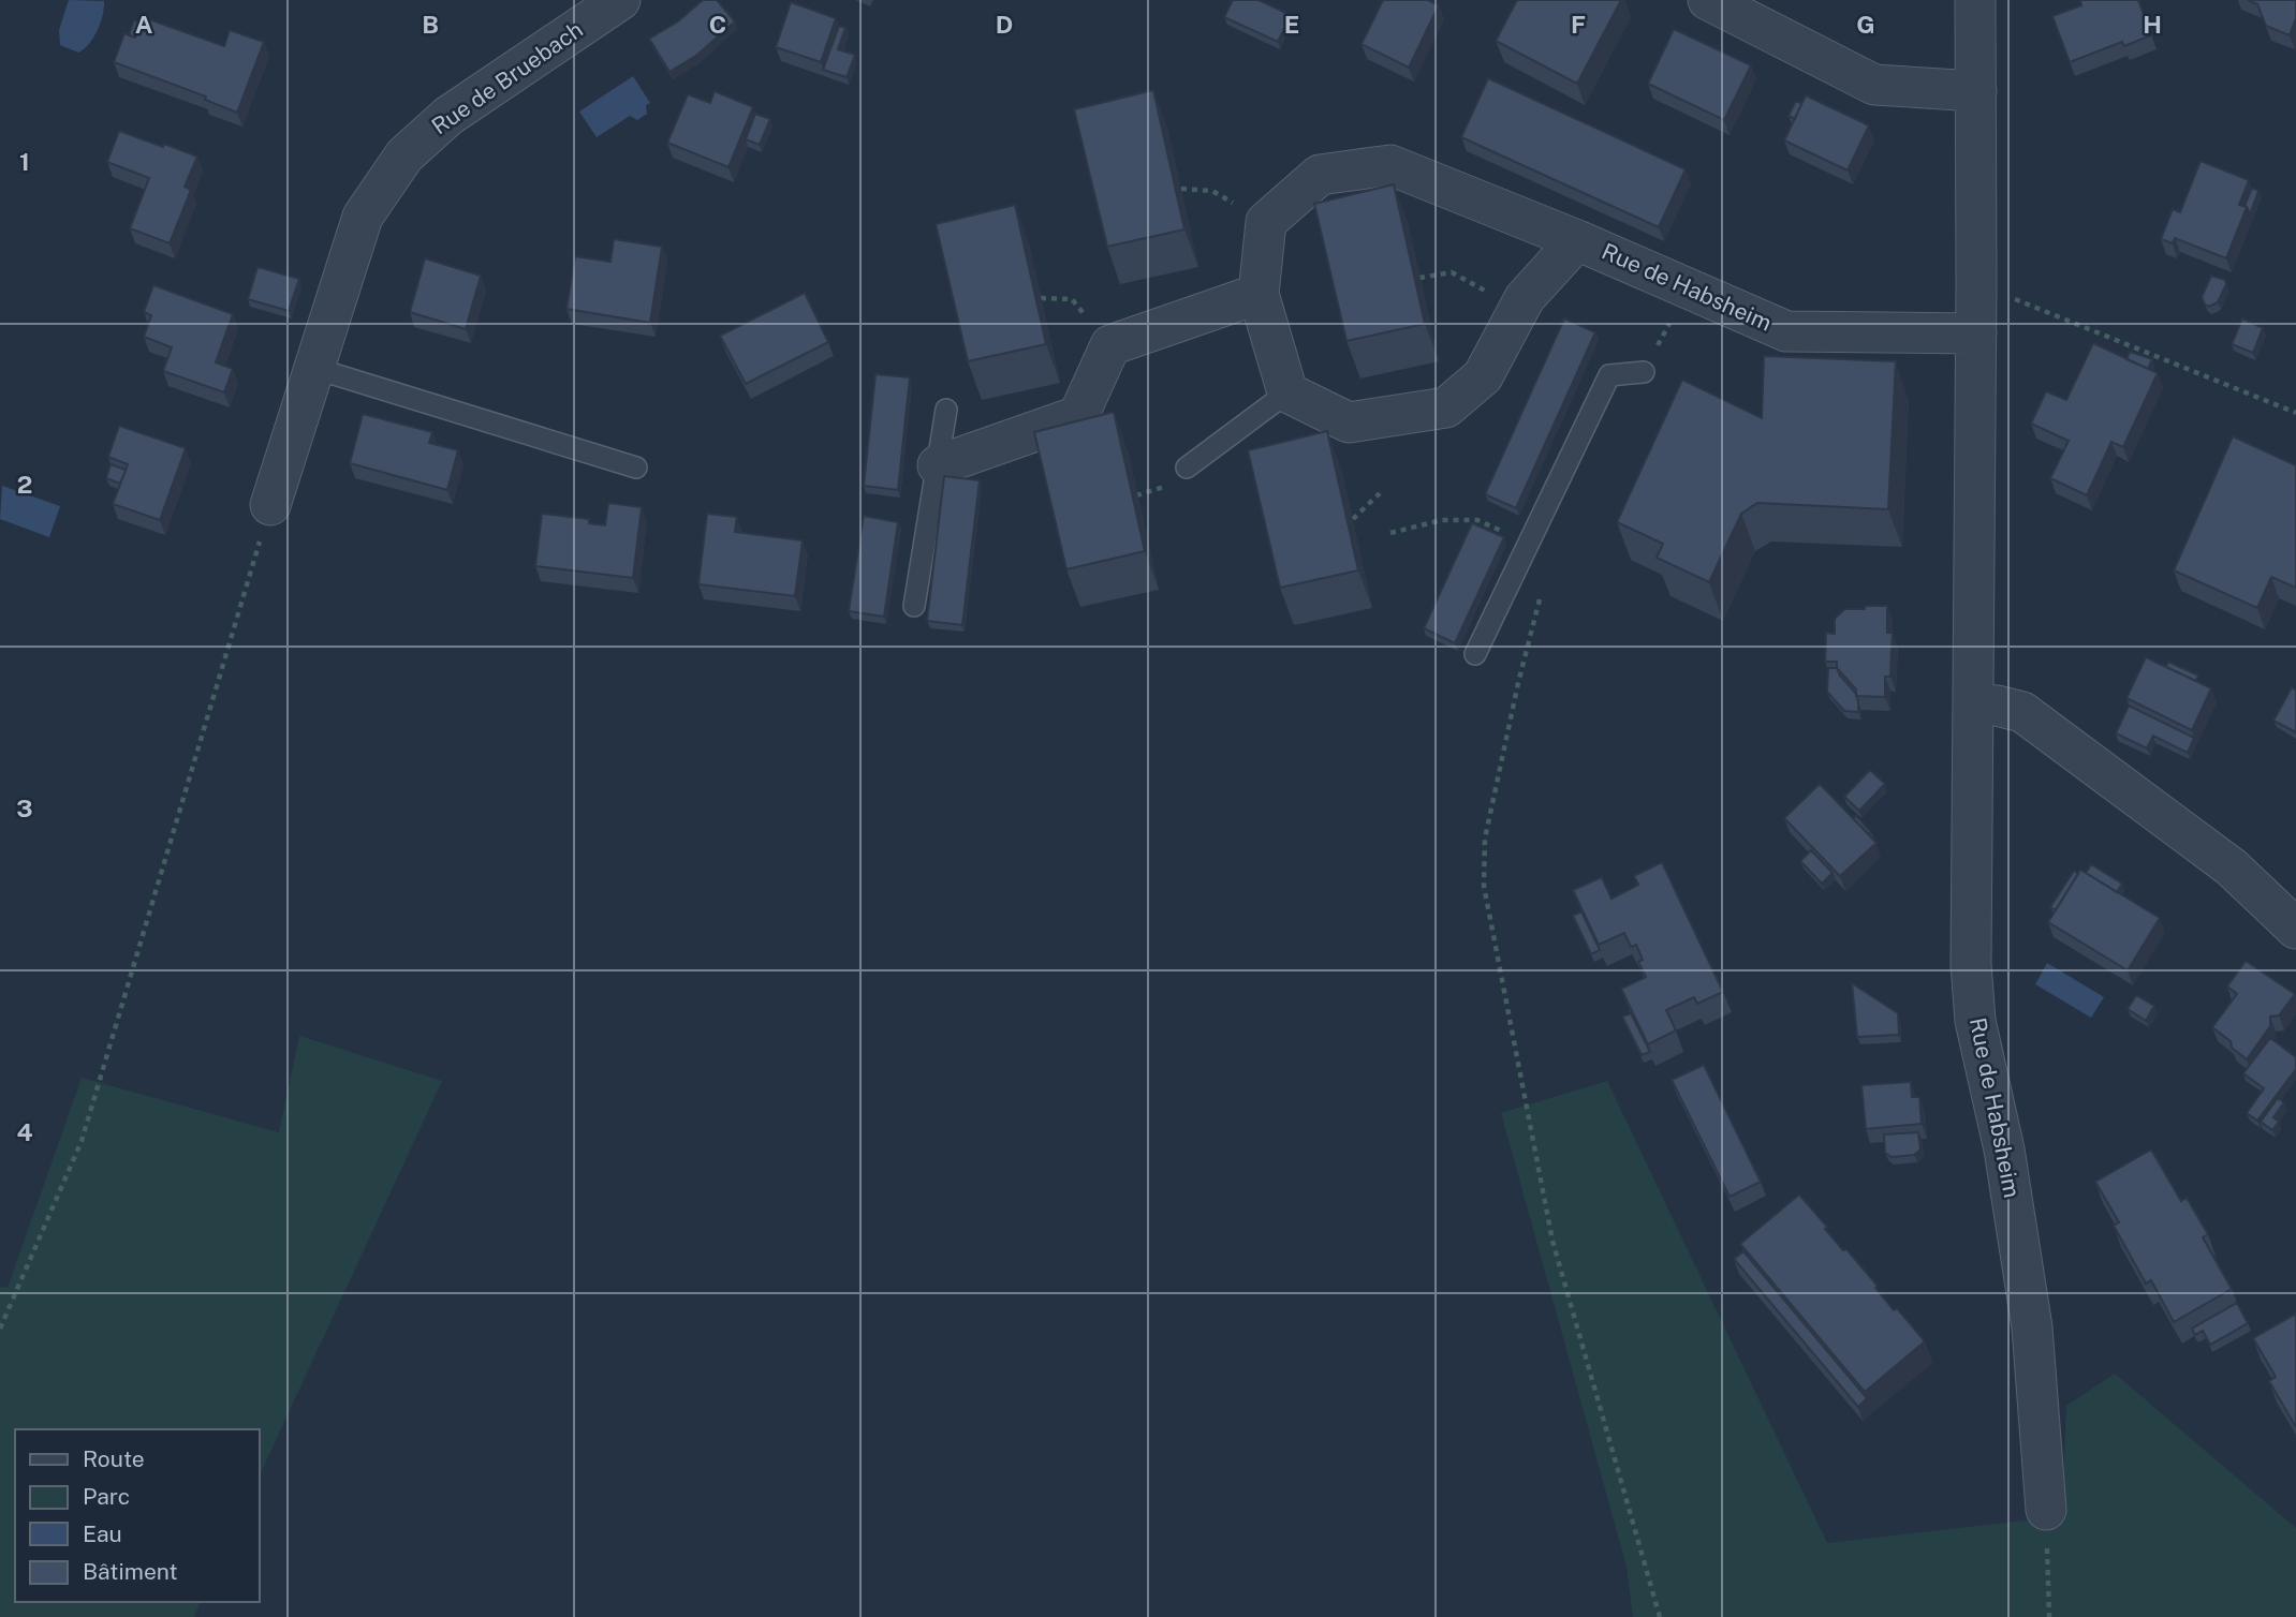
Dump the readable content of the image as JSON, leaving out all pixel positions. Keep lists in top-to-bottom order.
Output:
{
  "streets": {
    "street": ["Rue de Bruebach", "Rue de Habsheim"]
  },
  "legend": [
    "Route",
    "Parc",
    "Eau",
    "Bâtiment"
  ],
  "grid": {
    "columns": [
      "A",
      "B",
      "C",
      "D",
      "E",
      "F",
      "G",
      "H"
    ],
    "rows": [
      "1",
      "2",
      "3",
      "4"
    ]
  }
}
